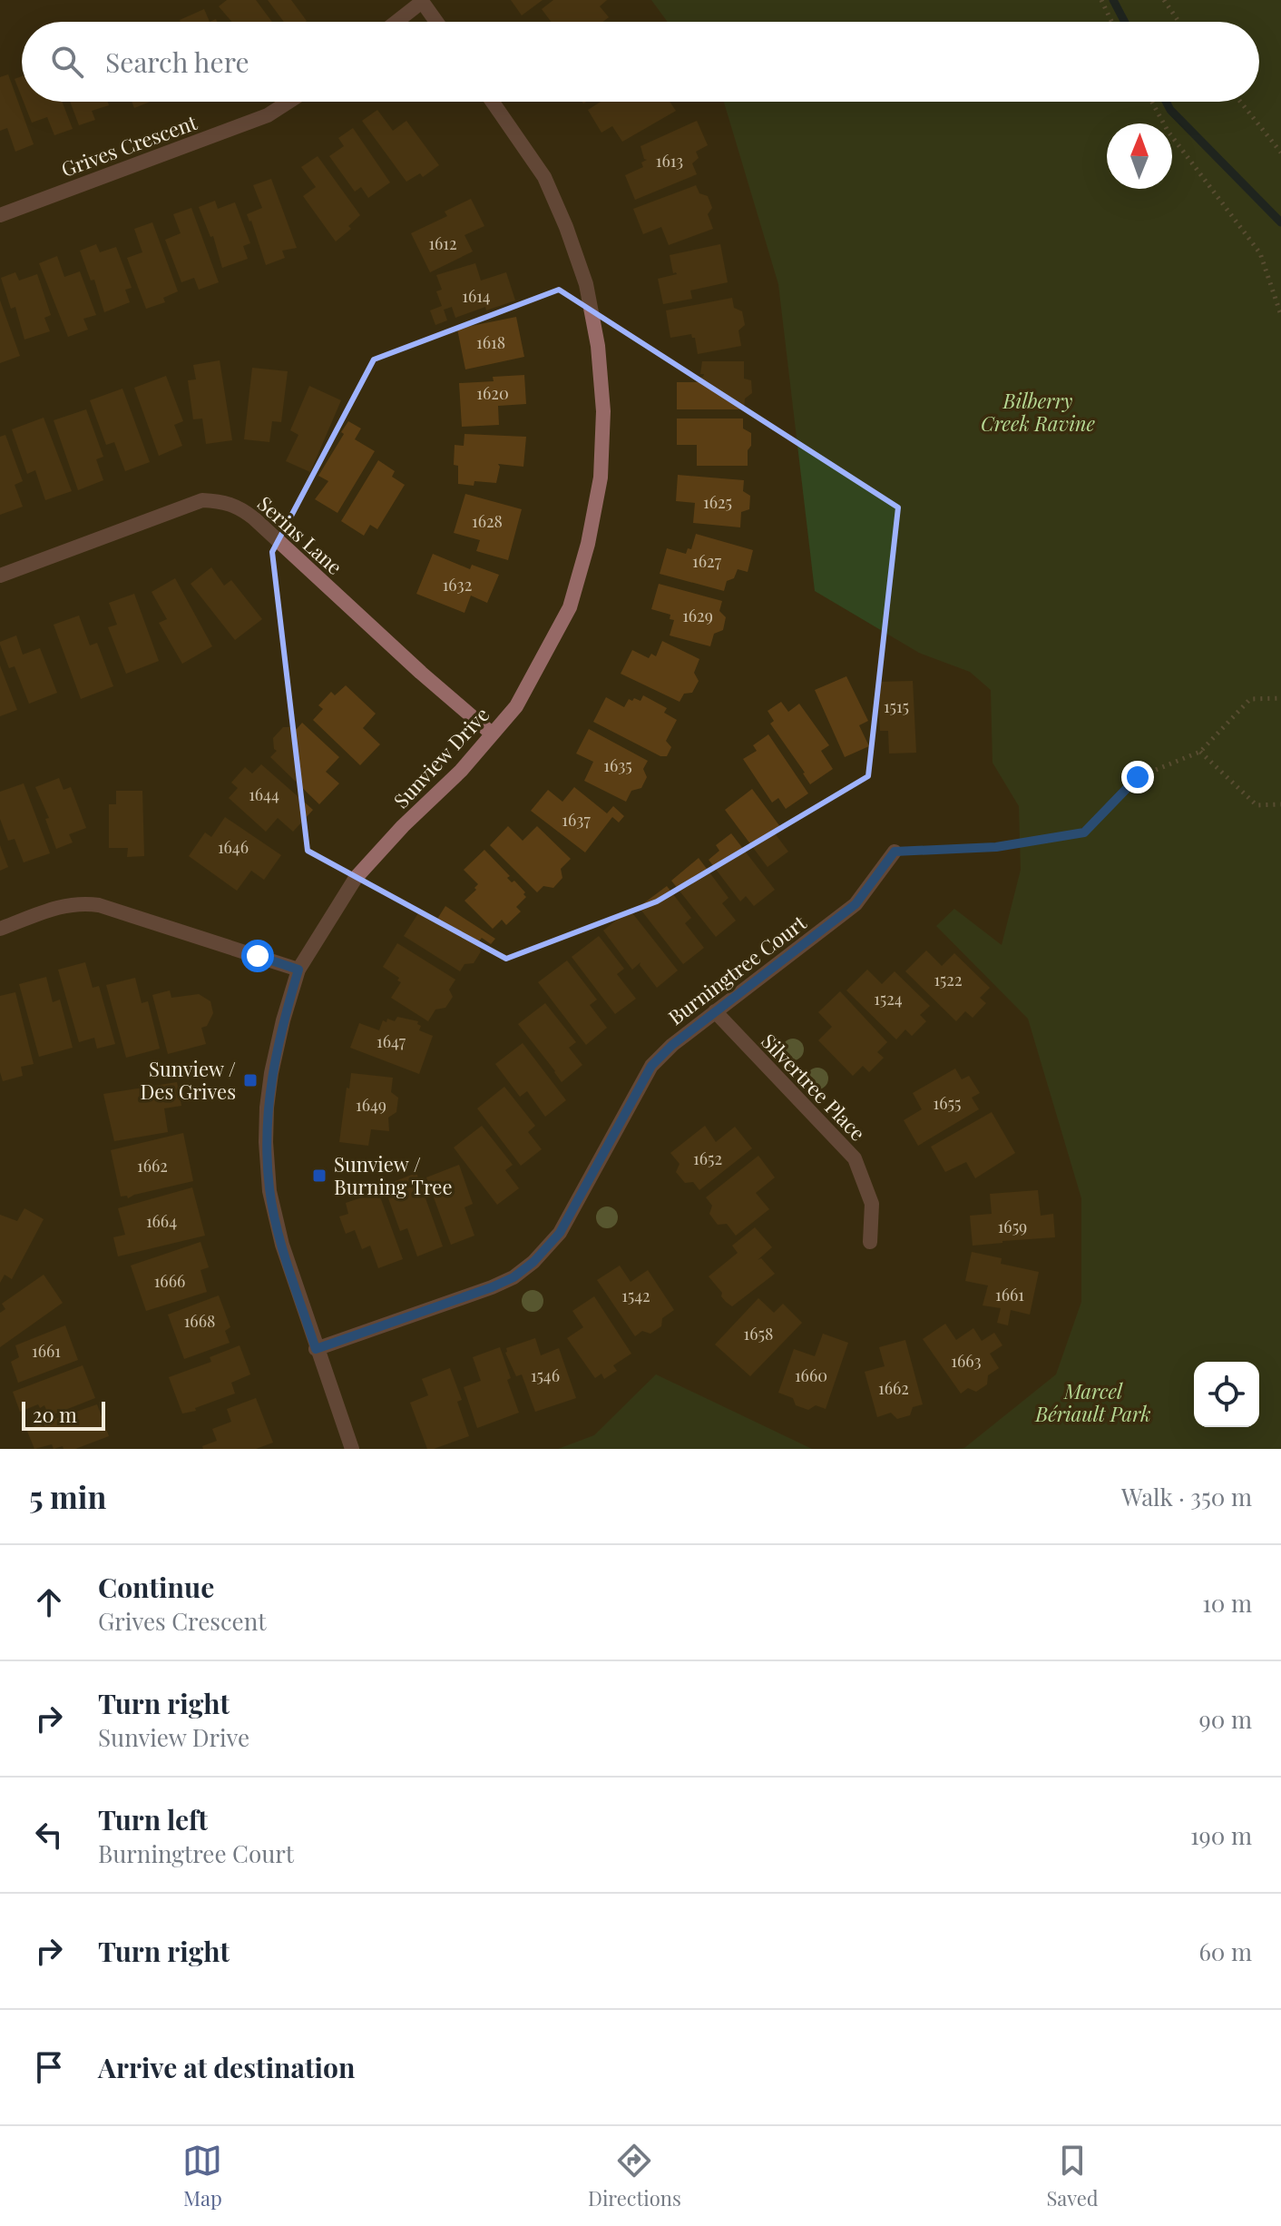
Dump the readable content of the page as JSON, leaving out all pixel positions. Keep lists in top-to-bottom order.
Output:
{
  "streets": {
    "street": [
      "Grives Crescent",
      "Serins Lane",
      "Sunview Drive",
      "Burningtree Court",
      "Silvertree Place"
    ]
  },
  "crossings": [
    ["Serins Lane", "Sunview Drive"],
    ["Sunview Drive", "Burningtree Court"],
    ["Burningtree Court", "Silvertree Place"]
  ],
  "parks": ["Bilberry Creek Ravine", "Marcel Bériault Park"],
  "places": {
    "transit": ["Sunview / Des Grives", "Sunview / Burning Tree"]
  },
  "house_numbers": [
    "1613",
    "1612",
    "1614",
    "1618",
    "1620",
    "1625",
    "1628",
    "1627",
    "1632",
    "1629",
    "1515",
    "1635",
    "1644",
    "1637",
    "1646",
    "1522",
    "1524",
    "1647",
    "1655",
    "1649",
    "1652",
    "1662",
    "1664",
    "1659",
    "1666",
    "1661",
    "1542",
    "1668",
    "1658",
    "1661",
    "1663",
    "1546",
    "1660",
    "1662"
  ],
  "scale_bar": "20 m",
  "north": "top",
  "page": {
    "search": "Search here",
    "scale": "20 m",
    "heading": ["5 min", "Walk · 350 m"],
    "list": [
      ["Continue", "Grives Crescent", "10 m"],
      ["Turn right", "Sunview Drive", "90 m"],
      ["Turn left", "Burningtree Court", "190 m"],
      ["Turn right", "60 m"],
      "Arrive at destination"
    ],
    "nav": ["Map", "Directions", "Saved"]
  }
}
